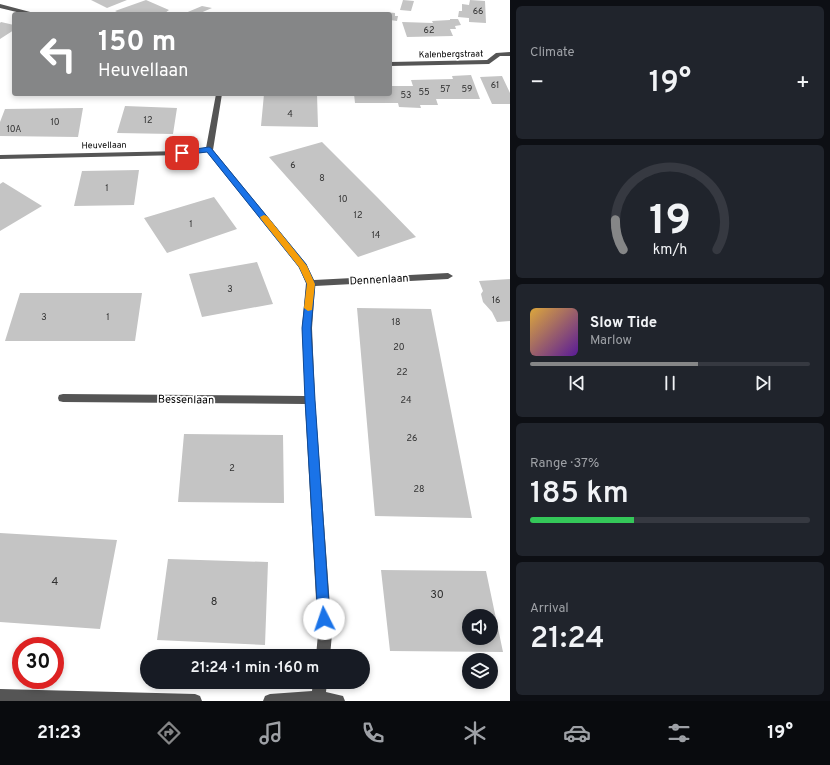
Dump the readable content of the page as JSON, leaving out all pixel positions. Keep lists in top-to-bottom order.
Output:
{
  "streets": {
    "street": [
      "Kalenbergstraat",
      "Heuvellaan",
      "Dennenlaan",
      "Bessenlaan"
    ]
  },
  "house_numbers": [
    "66",
    "62",
    "61",
    "57",
    "59",
    "55",
    "53",
    "4",
    "12",
    "10",
    "10A",
    "6",
    "8",
    "1",
    "10",
    "12",
    "1",
    "14",
    "3",
    "16",
    "3",
    "1",
    "18",
    "20",
    "22",
    "24",
    "26",
    "2",
    "28",
    "4",
    "30",
    "8"
  ],
  "page": {
    "tile": [
      "Climate",
      ["Range · 37%", "185 km"],
      ["Arrival", "21:24"]
    ],
    "turn": ["150 m", "Heuvellaan"],
    "heat": ["−", "19°", "+"],
    "song": ["Slow Tide", "Marlow"],
    "limit": "30",
    "trip": "21:24 · 1 min · 160 m",
    "tabs": ["21:23", "19°"],
    "gauge": ["19", "km/h"]
  }
}
